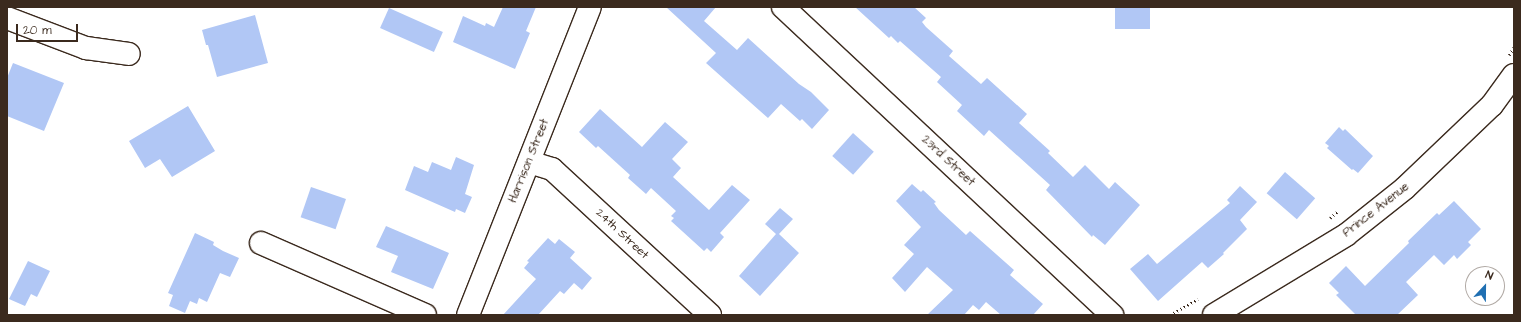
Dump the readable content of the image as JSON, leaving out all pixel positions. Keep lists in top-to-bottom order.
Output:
{
  "streets": {
    "street": [
      "Harrison Street",
      "23rd Street",
      "Prince Avenue",
      "24th Street"
    ]
  },
  "crossings": [
    ["Harrison Street", "24th Street"]
  ],
  "scale_bar": "20 m",
  "north": "top"
}
